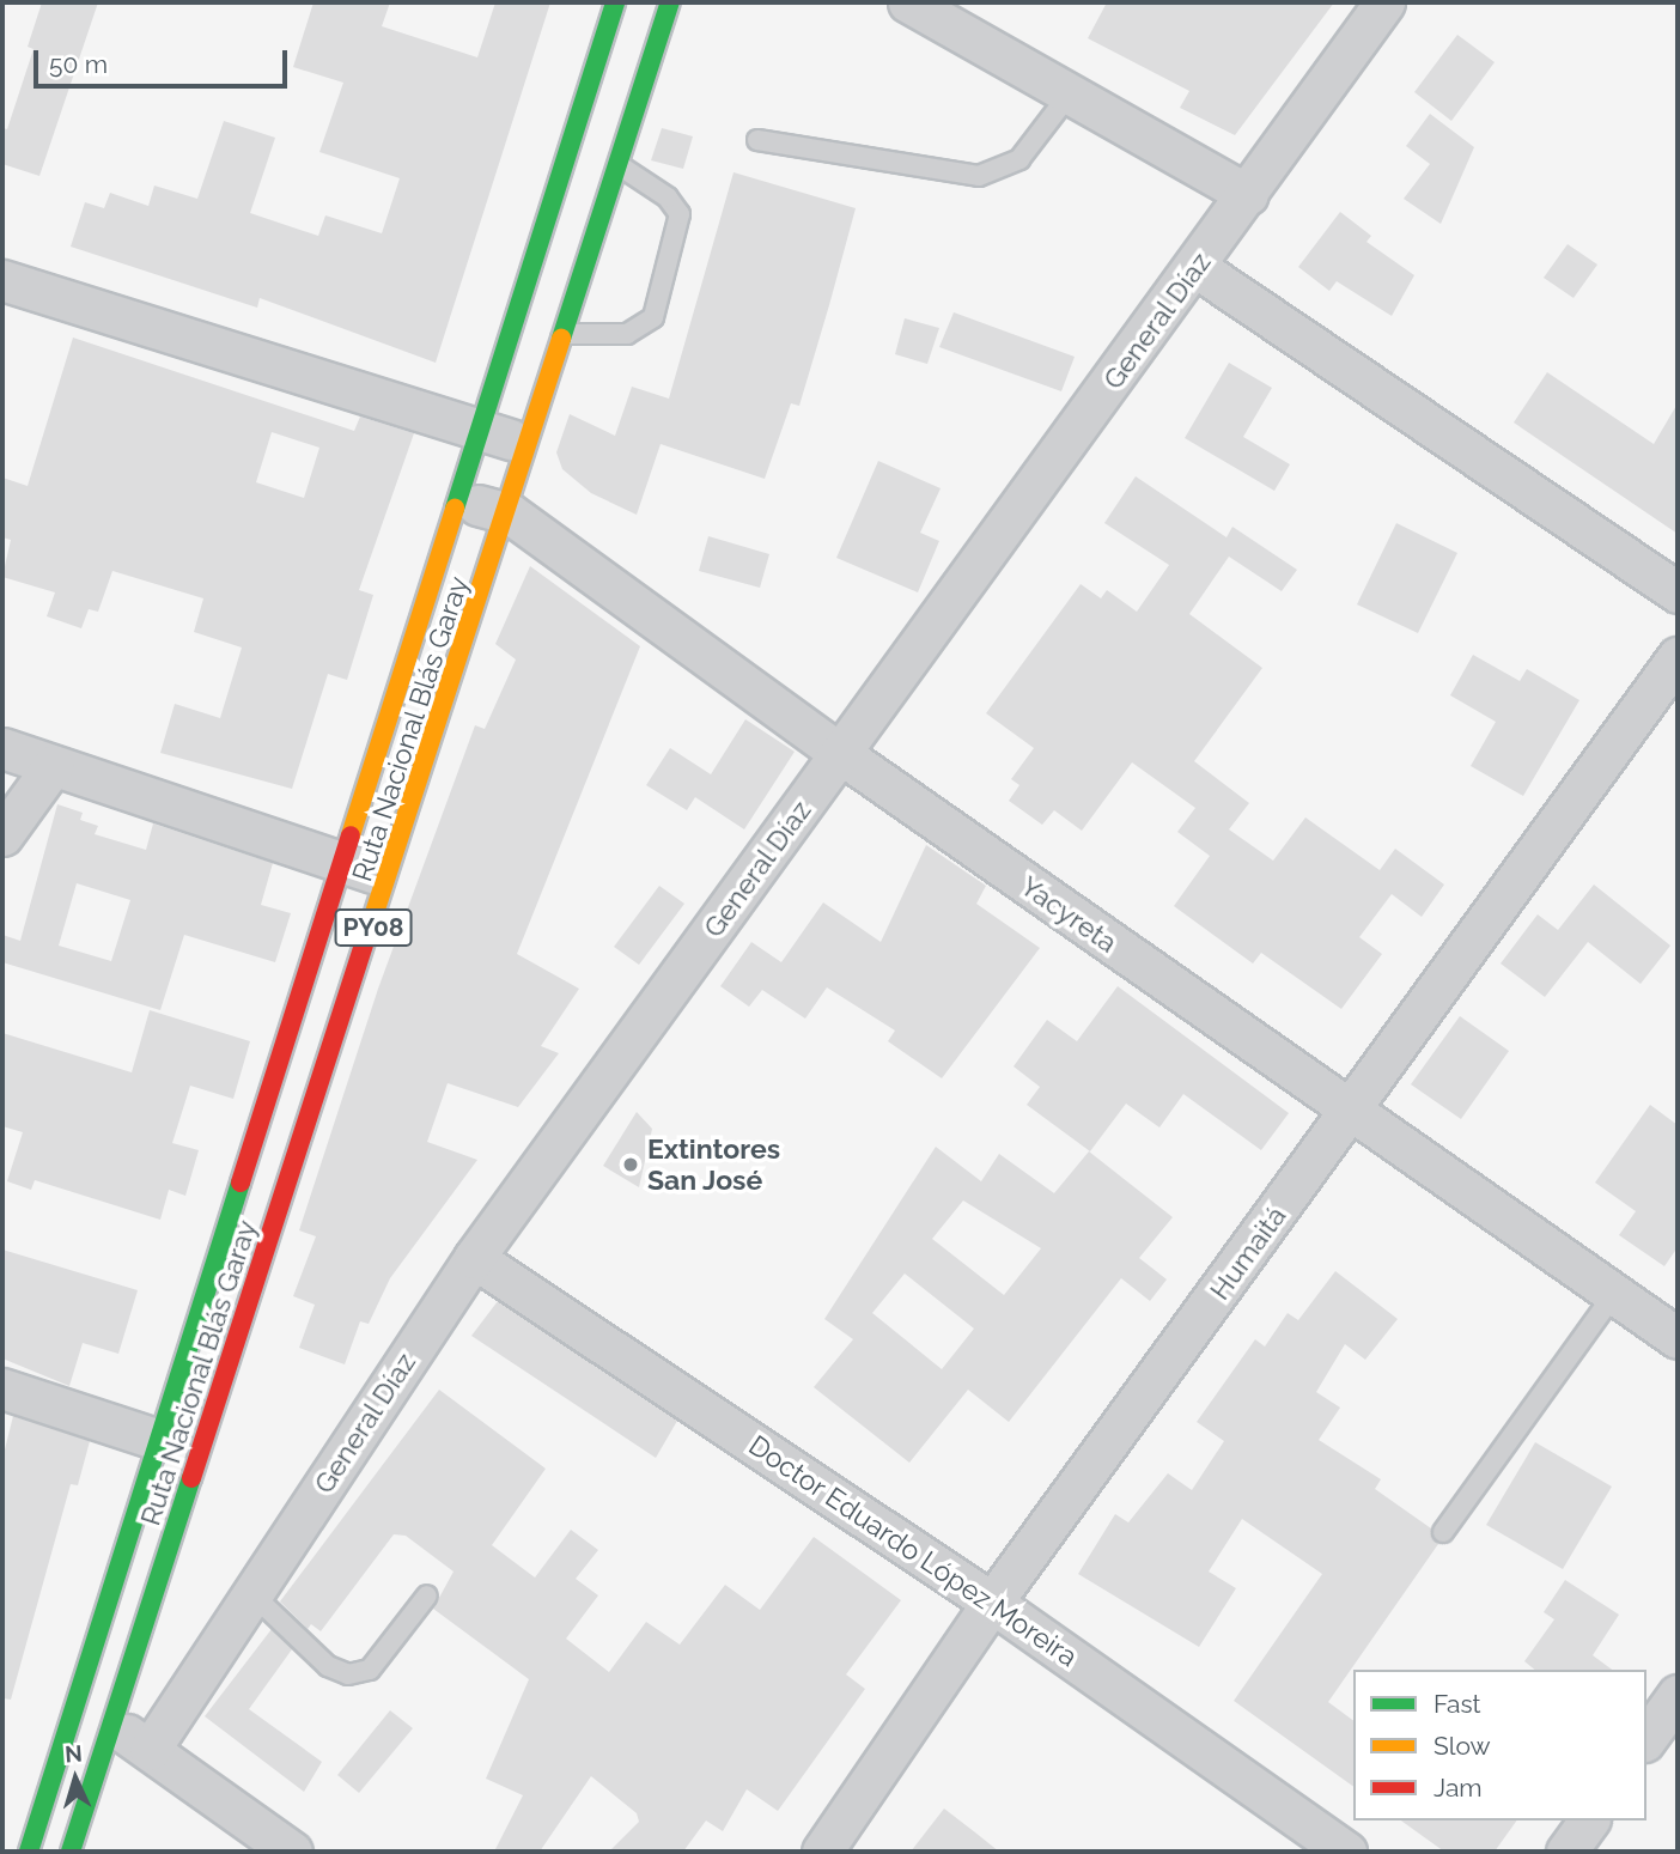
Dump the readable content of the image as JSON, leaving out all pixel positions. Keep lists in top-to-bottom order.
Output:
{
  "streets": {
    "highway": ["Ruta Nacional Blás Garay", "PY08"],
    "street": [
      "General Díaz",
      "Yacyreta",
      "Humaitá",
      "Doctor Eduardo López Moreira"
    ]
  },
  "crossings": [
    ["General Díaz", "Yacyreta"],
    ["General Díaz", "Doctor Eduardo López Moreira"],
    ["Ruta Nacional Blás Garay", "Yacyreta"],
    ["Yacyreta", "Humaitá"],
    ["Humaitá", "Doctor Eduardo López Moreira"]
  ],
  "places": ["Extintores San José"],
  "legend": ["Fast", "Slow", "Jam"],
  "scale_bar": "50 m",
  "north": "top"
}
